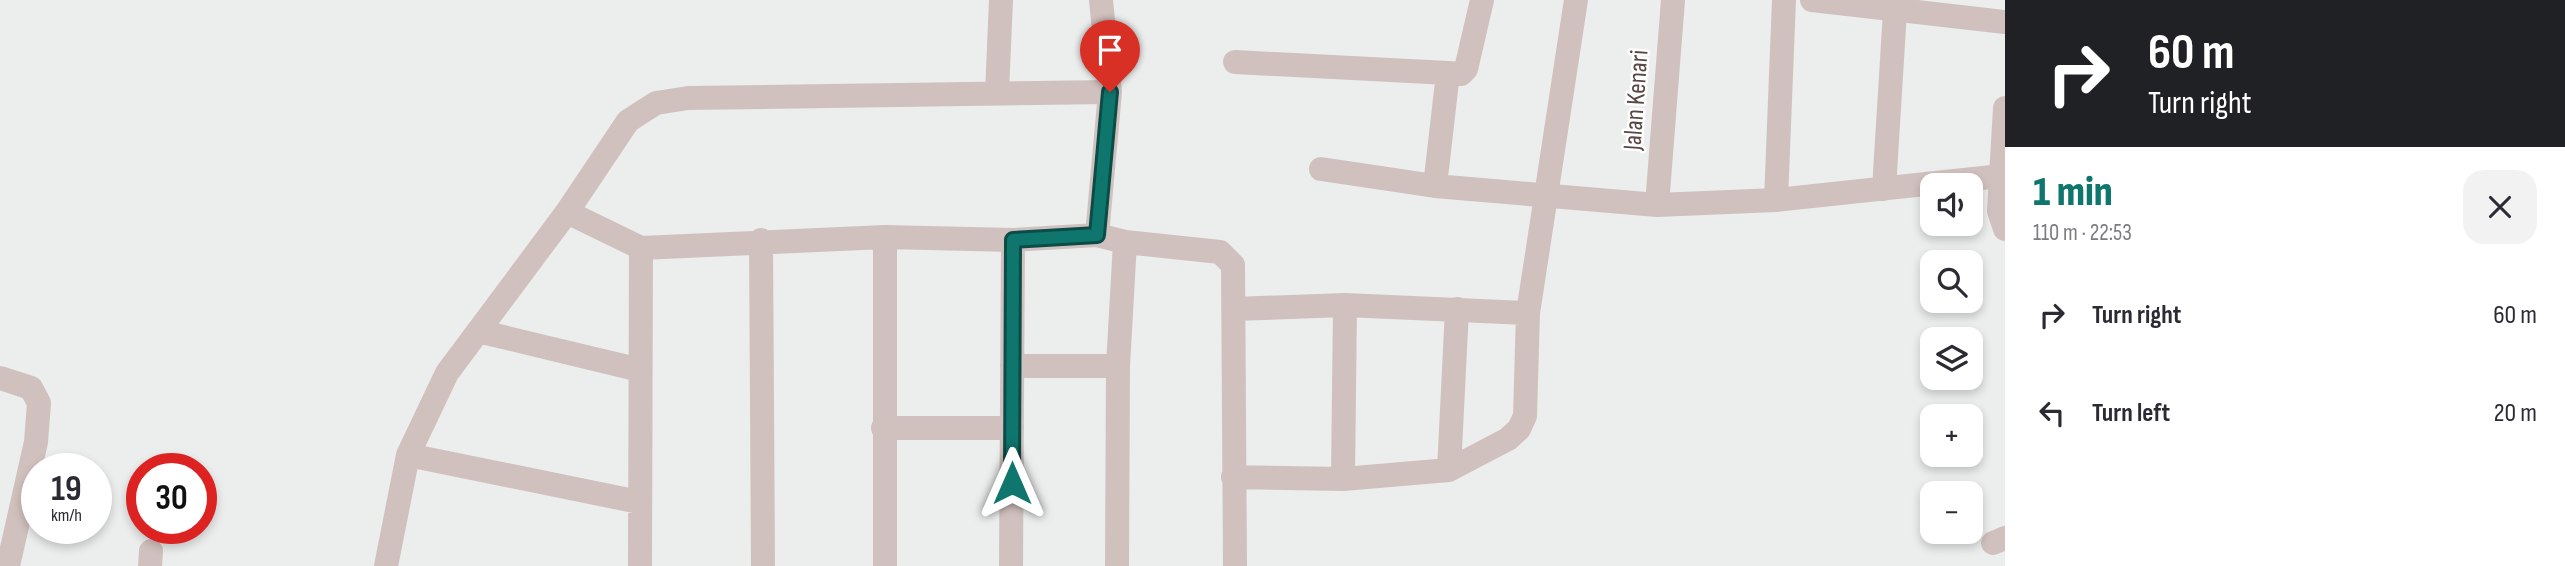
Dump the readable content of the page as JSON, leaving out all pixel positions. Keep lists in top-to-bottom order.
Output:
{
  "streets": {
    "street": ["Jalan Kenari"]
  },
  "page": {
    "turn": ["60 m", "Turn right"],
    "heading": ["1 min", "110 m · 22:53"],
    "map_buttons": ["+", "−"],
    "list": [
      {
        "name": "Turn right",
        "value": "60 m"
      },
      {
        "name": "Turn left",
        "value": "20 m"
      }
    ],
    "speed": "19 km/h",
    "limit": "30"
  }
}
